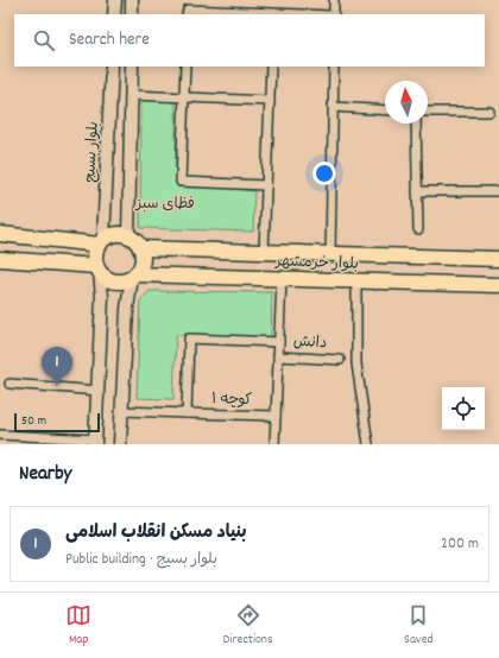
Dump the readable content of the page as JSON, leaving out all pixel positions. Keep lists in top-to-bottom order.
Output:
{
  "streets": {
    "main road": ["بلوار بسیج", "بلوار خرمشهر"],
    "street": ["دانش", "کوچه ۱"]
  },
  "crossings": [
    ["بلوار بسیج", "بلوار خرمشهر"]
  ],
  "parks": ["فظای سبز"],
  "scale_bar": "50 m",
  "north": "top",
  "page": {
    "search": "Search here",
    "pins": "1",
    "scale": "50 m",
    "heading": "Nearby",
    "list": [
      {
        "mark": "1",
        "name": "بنیاد مسکن انقلاب اسلامی",
        "note": "Public building · بلوار بسیج",
        "value": "200 m"
      }
    ],
    "nav": ["Map", "Directions", "Saved"]
  }
}
